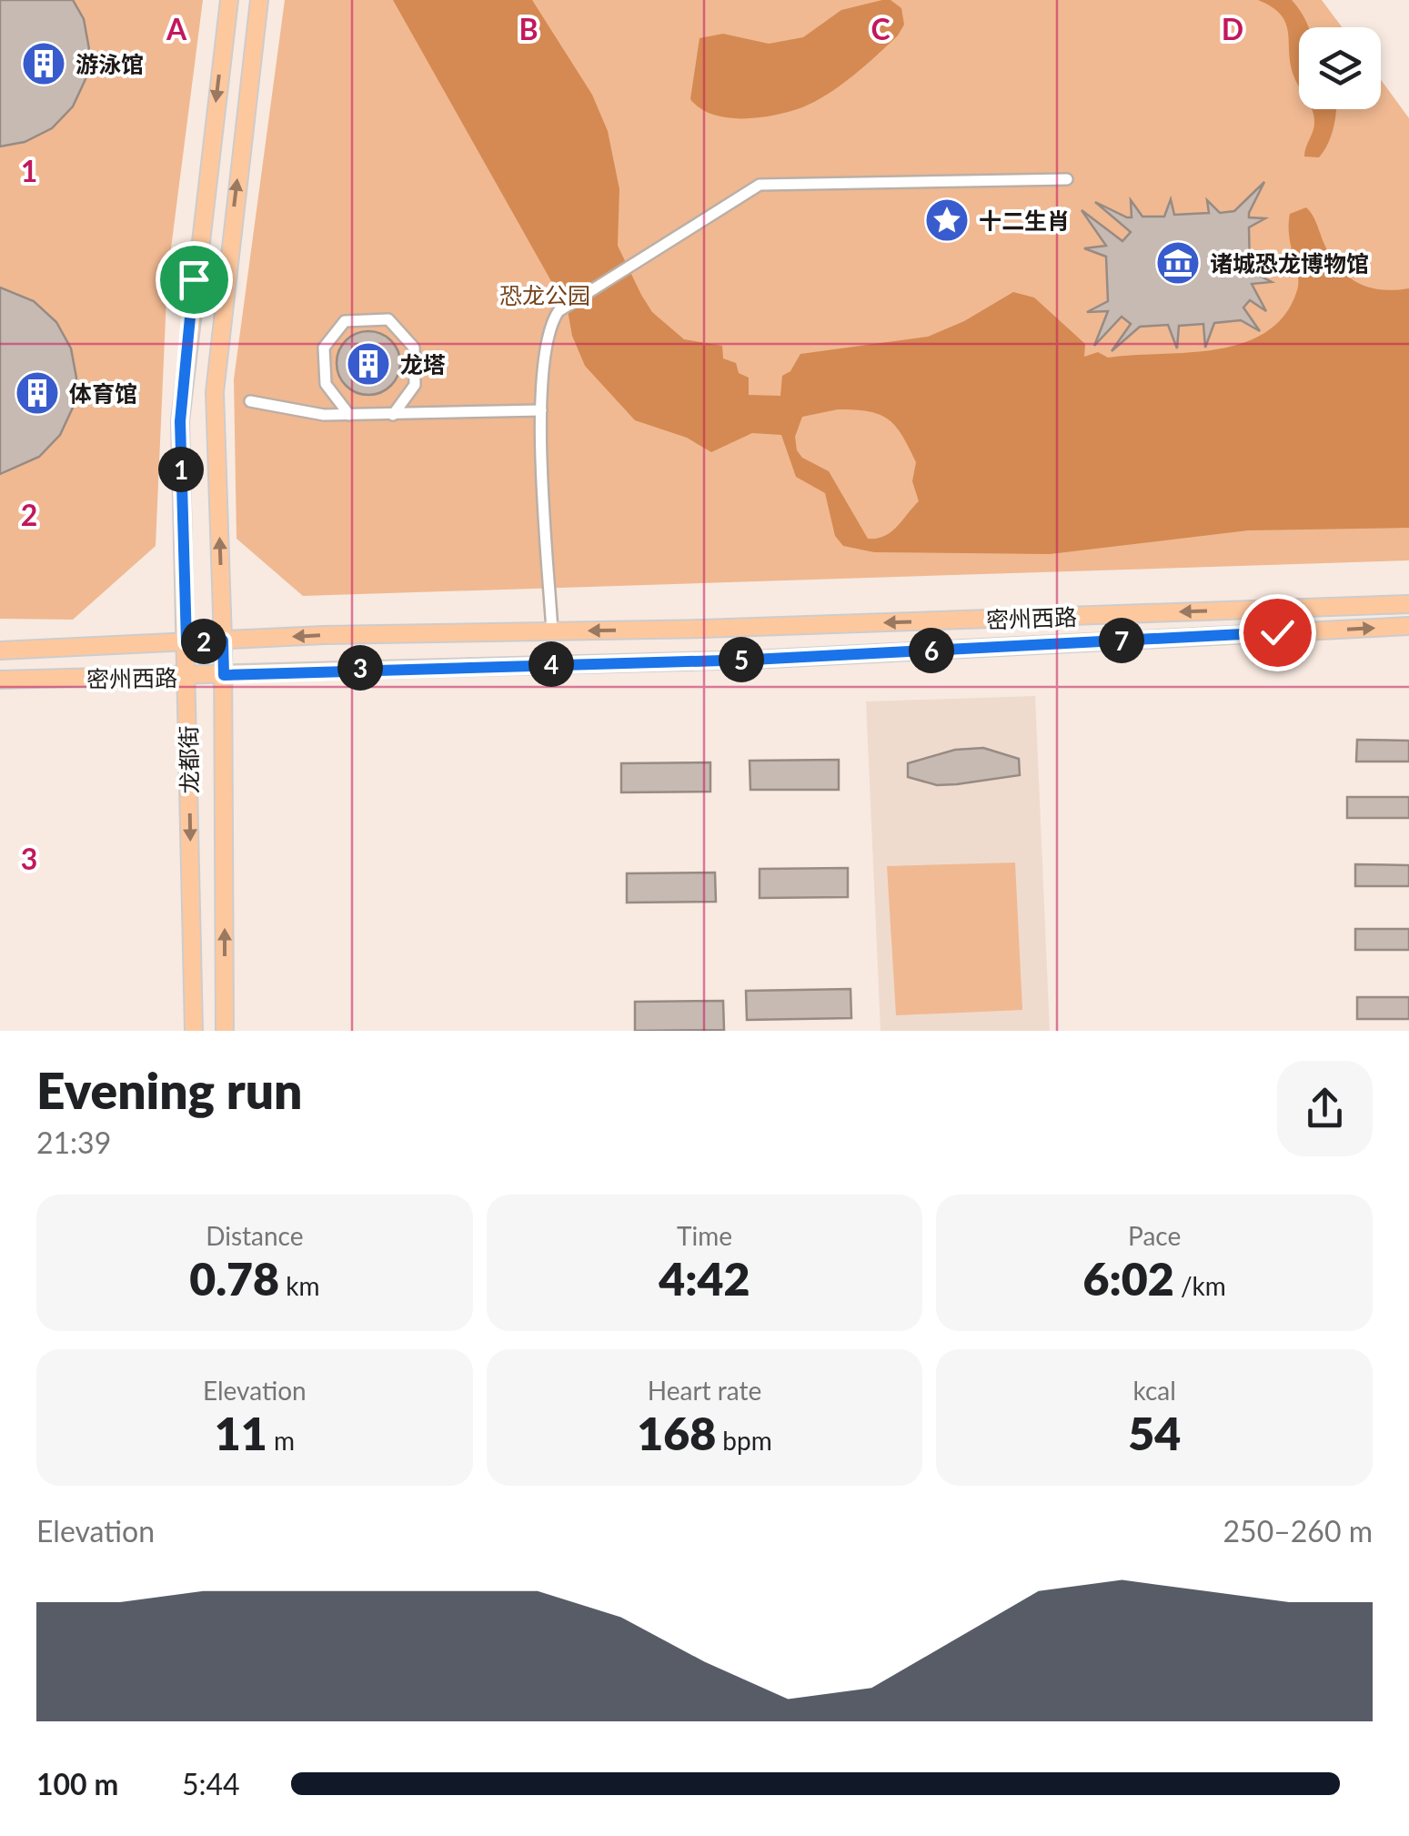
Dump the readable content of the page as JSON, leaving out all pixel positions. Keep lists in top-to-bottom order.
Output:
{
  "streets": {
    "main road": ["密州西路", "龙都街"]
  },
  "crossings": [
    ["密州西路", "龙都街"]
  ],
  "parks": ["恐龙公园"],
  "places": {
    "building": ["游泳馆", "龙塔", "体育馆"],
    "place": ["十二生肖"],
    "museum": ["诸城恐龙博物馆"]
  },
  "page": {
    "pins": [
      "1",
      "7",
      "2",
      "6",
      "5",
      "4",
      "3"
    ],
    "heading": ["Evening run", "21:39"],
    "stats": [
      ["Distance", "0.78 km"],
      ["Time", "4:42"],
      ["Pace", "6:02 /km"],
      ["Elevation", "11 m"],
      ["Heart rate", "168 bpm"],
      ["kcal", "54"]
    ],
    "chart": ["Elevation", "250–260 m"],
    "list": [
      {
        "name": "100 m",
        "note": "5:44"
      }
    ]
  },
  "grid": {
    "columns": [
      "A",
      "B",
      "C",
      "D"
    ],
    "rows": ["1", "2", "3"]
  }
}
